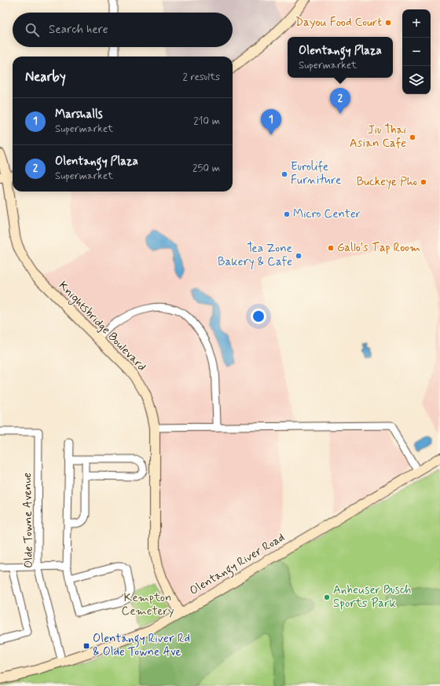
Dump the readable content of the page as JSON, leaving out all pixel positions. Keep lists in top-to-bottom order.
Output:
{
  "streets": {
    "street": ["Knightsbridge Boulevard", "Olde Towne Avenue", "Olentangy River Road"]
  },
  "crossings": [
    ["Knightsbridge Boulevard", "Olentangy River Road"],
    ["Olde Towne Avenue", "Olentangy River Road"]
  ],
  "parks": ["Kempton Cemetery"],
  "places": {
    "other": [
      "Dayou Food Court",
      "Jiu Thai Asian Cafe",
      "Eurolife Furniture",
      "Buckeye Pho",
      "Micro Center",
      "Gallo's Tap Room",
      "Tea Zone Bakery & Cafe",
      "Anheuser Busch Sports Park"
    ],
    "transit": ["Olentangy River Rd & Olde Towne Ave"]
  },
  "page": {
    "map_buttons": ["+", "−"],
    "search": "Search here",
    "popup": ["Olentangy Plaza", "Supermarket"],
    "heading": ["Nearby", "2 results"],
    "pins": ["2", "1"],
    "list": [
      {
        "mark": "1",
        "name": "Marshalls",
        "note": "Supermarket",
        "value": "210 m"
      },
      {
        "mark": "2",
        "name": "Olentangy Plaza",
        "note": "Supermarket",
        "value": "250 m"
      }
    ]
  }
}
